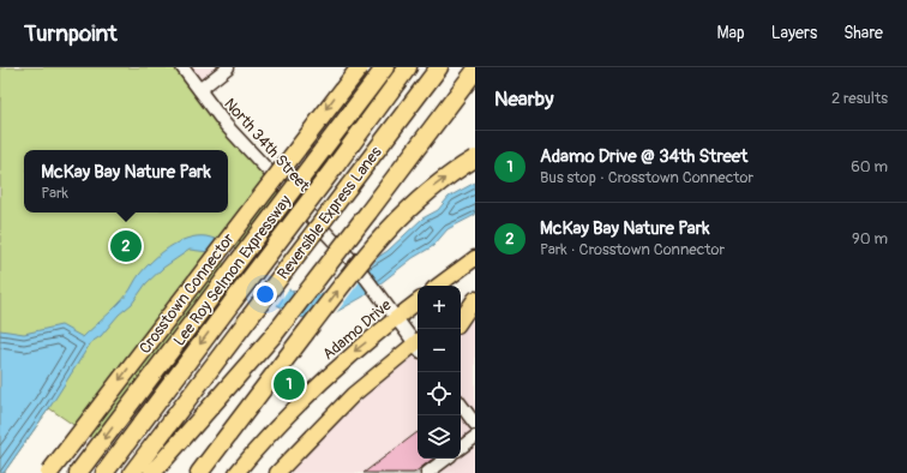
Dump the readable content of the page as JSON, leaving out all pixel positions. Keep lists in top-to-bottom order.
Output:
{
  "streets": {
    "highway": ["Reversible Express Lanes", "Lee Roy Selmon Expressway", "Crosstown Connector"],
    "main road": ["Adamo Drive"],
    "street": ["North 34th Street"]
  },
  "crossings": [
    ["North 34th Street", "Adamo Drive"]
  ],
  "page": {
    "header": "Turnpoint",
    "nav": ["Map", "Layers", "Share"],
    "heading": ["Nearby", "2 results"],
    "list": [
      {
        "mark": "1",
        "name": "Adamo Drive @ 34th Street",
        "note": "Bus stop · Crosstown Connector",
        "value": "60 m"
      },
      {
        "mark": "2",
        "name": "McKay Bay Nature Park",
        "note": "Park · Crosstown Connector",
        "value": "90 m"
      }
    ],
    "popup": ["McKay Bay Nature Park", "Park"],
    "pins": ["2", "1"],
    "map_buttons": ["+", "−"]
  }
}
